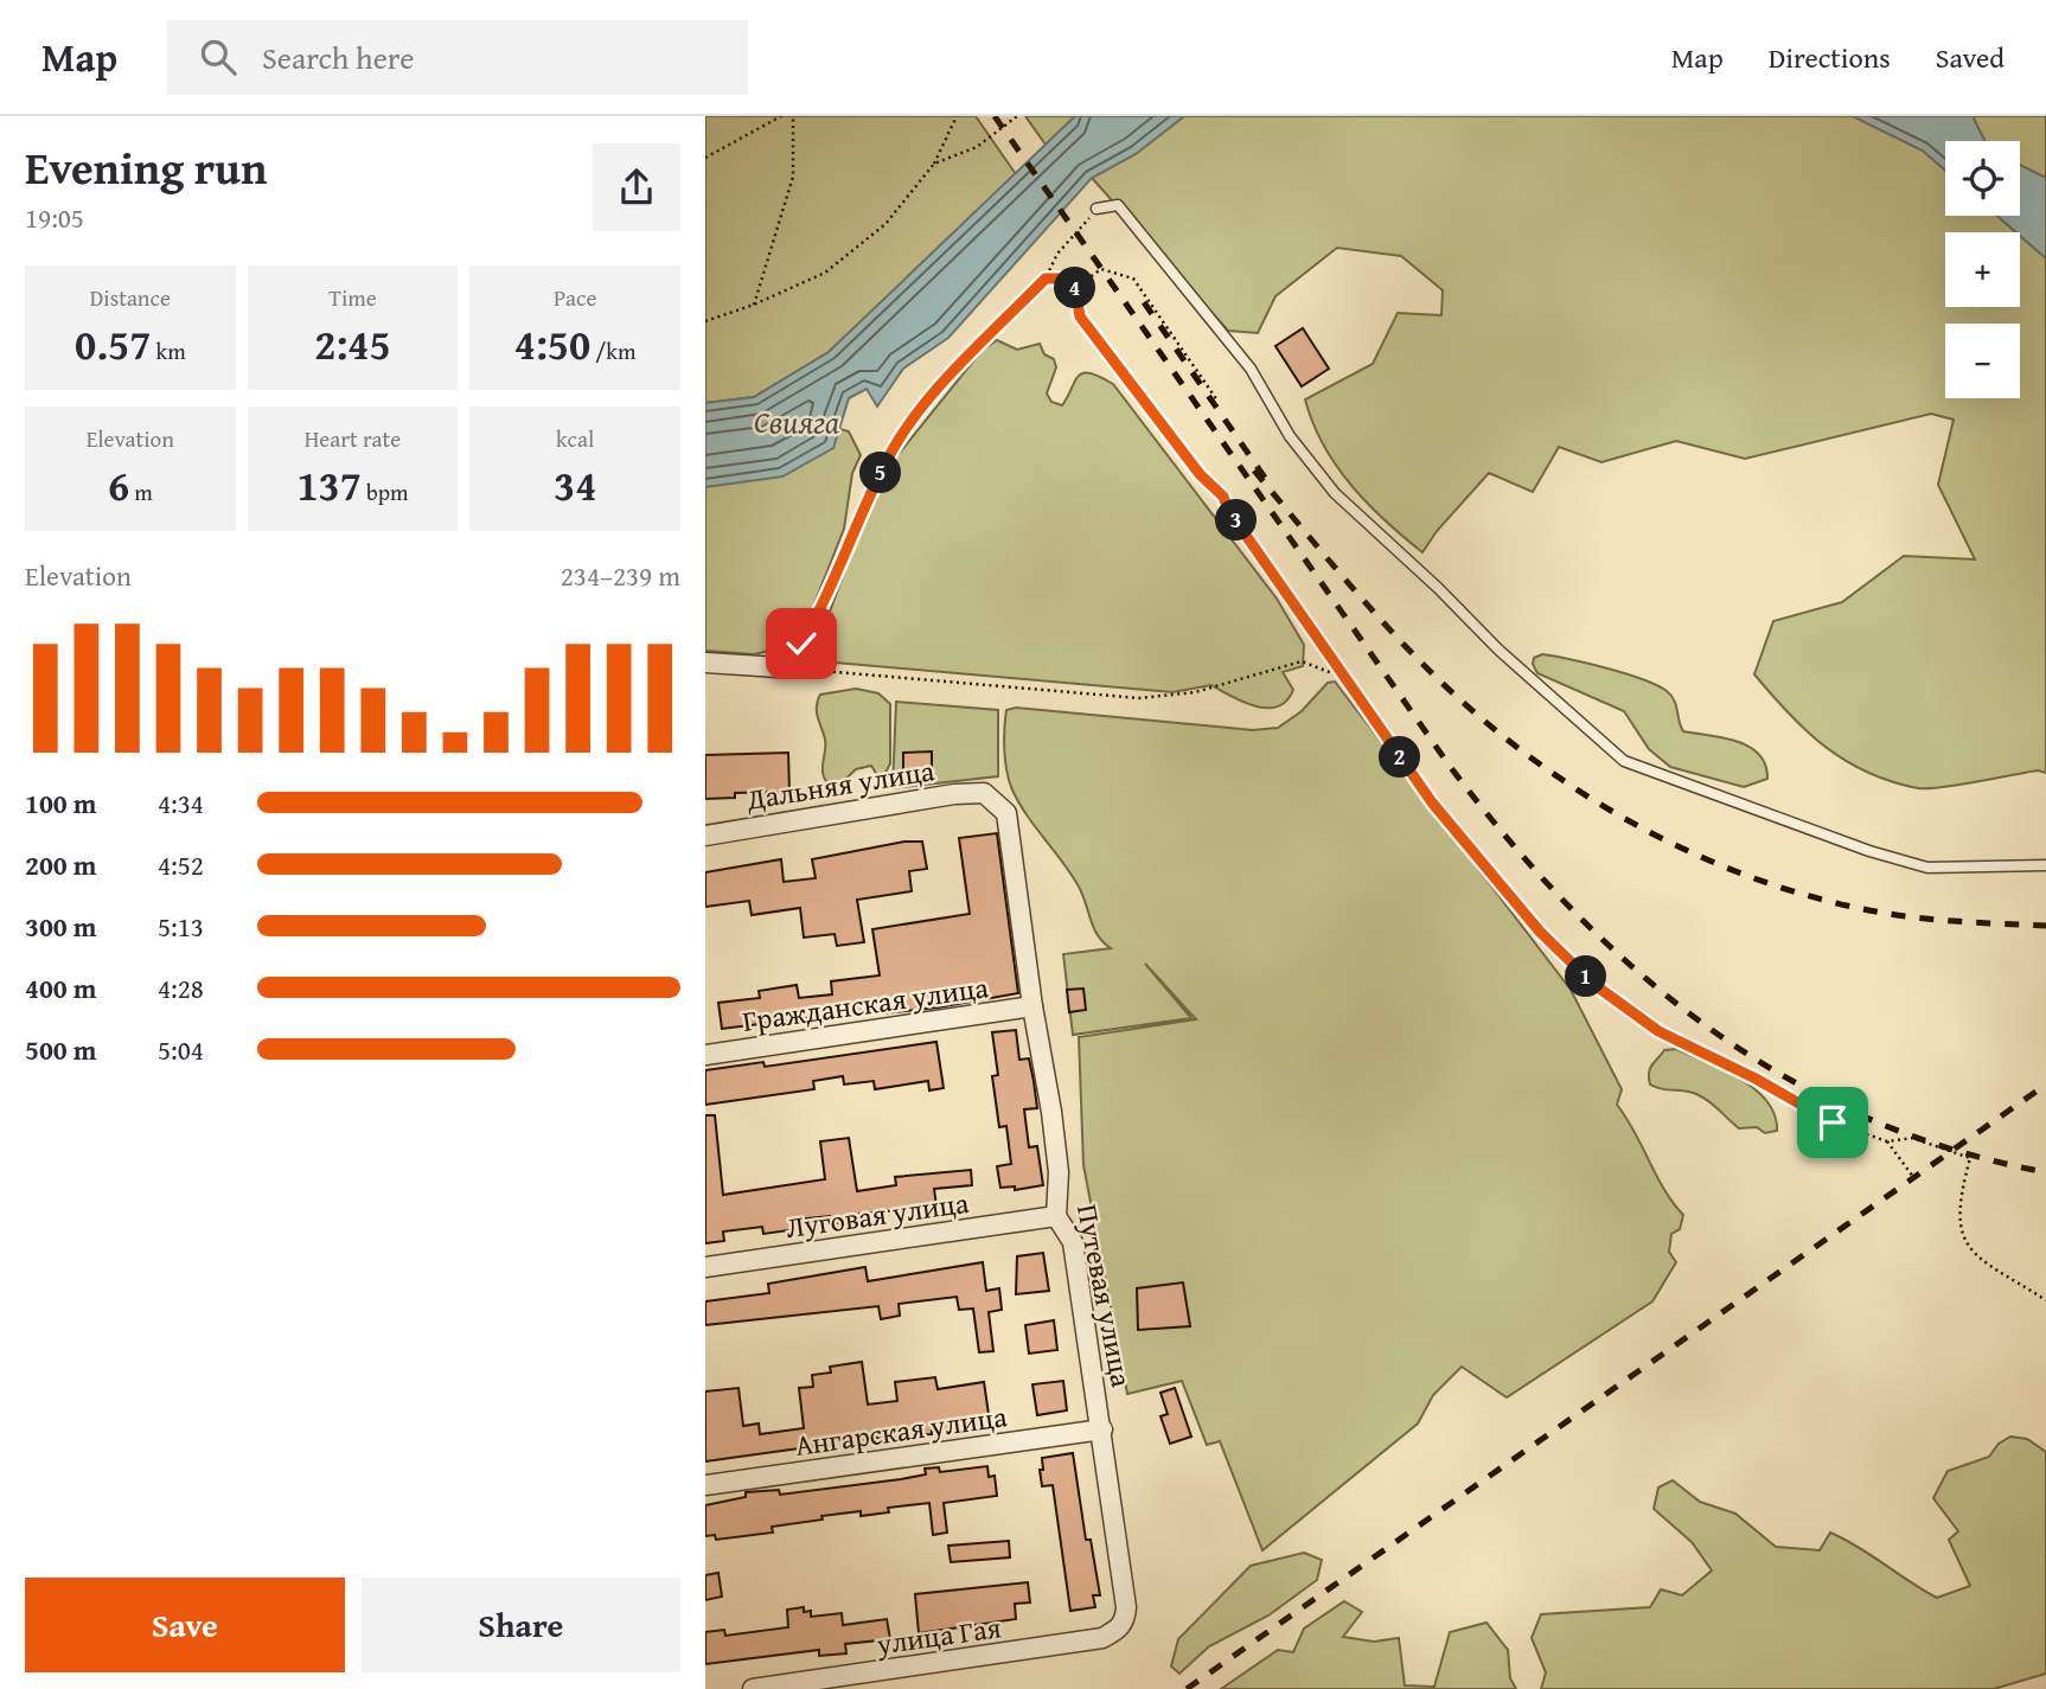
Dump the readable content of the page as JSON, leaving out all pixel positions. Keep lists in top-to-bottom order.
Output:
{
  "streets": {
    "street": [
      "Дальняя улица",
      "Гражданская улица",
      "Луговая улица",
      "Путевая улица",
      "Ангарская улица",
      "улица Гая"
    ]
  },
  "crossings": [
    ["Дальняя улица", "Путевая улица"],
    ["Гражданская улица", "Путевая улица"],
    ["Луговая улица", "Путевая улица"],
    ["Путевая улица", "Ангарская улица"],
    ["Путевая улица", "улица Гая"]
  ],
  "water": ["Свияга"],
  "page": {
    "header": "Map",
    "search": "Search here",
    "nav": ["Map", "Directions", "Saved"],
    "heading": ["Evening run", "19:05"],
    "map_buttons": ["+", "−"],
    "stats": [
      ["Distance", "0.57 km"],
      ["Time", "2:45"],
      ["Pace", "4:50 /km"],
      ["Elevation", "6 m"],
      ["Heart rate", "137 bpm"],
      ["kcal", "34"]
    ],
    "pins": [
      "4",
      "5",
      "3",
      "2",
      "1"
    ],
    "chart": ["Elevation", "234–239 m"],
    "list": [
      {
        "name": "100 m",
        "note": "4:34"
      },
      {
        "name": "200 m",
        "note": "4:52"
      },
      {
        "name": "300 m",
        "note": "5:13"
      },
      {
        "name": "400 m",
        "note": "4:28"
      },
      {
        "name": "500 m",
        "note": "5:04"
      }
    ],
    "buttons": ["Save", "Share"]
  }
}
